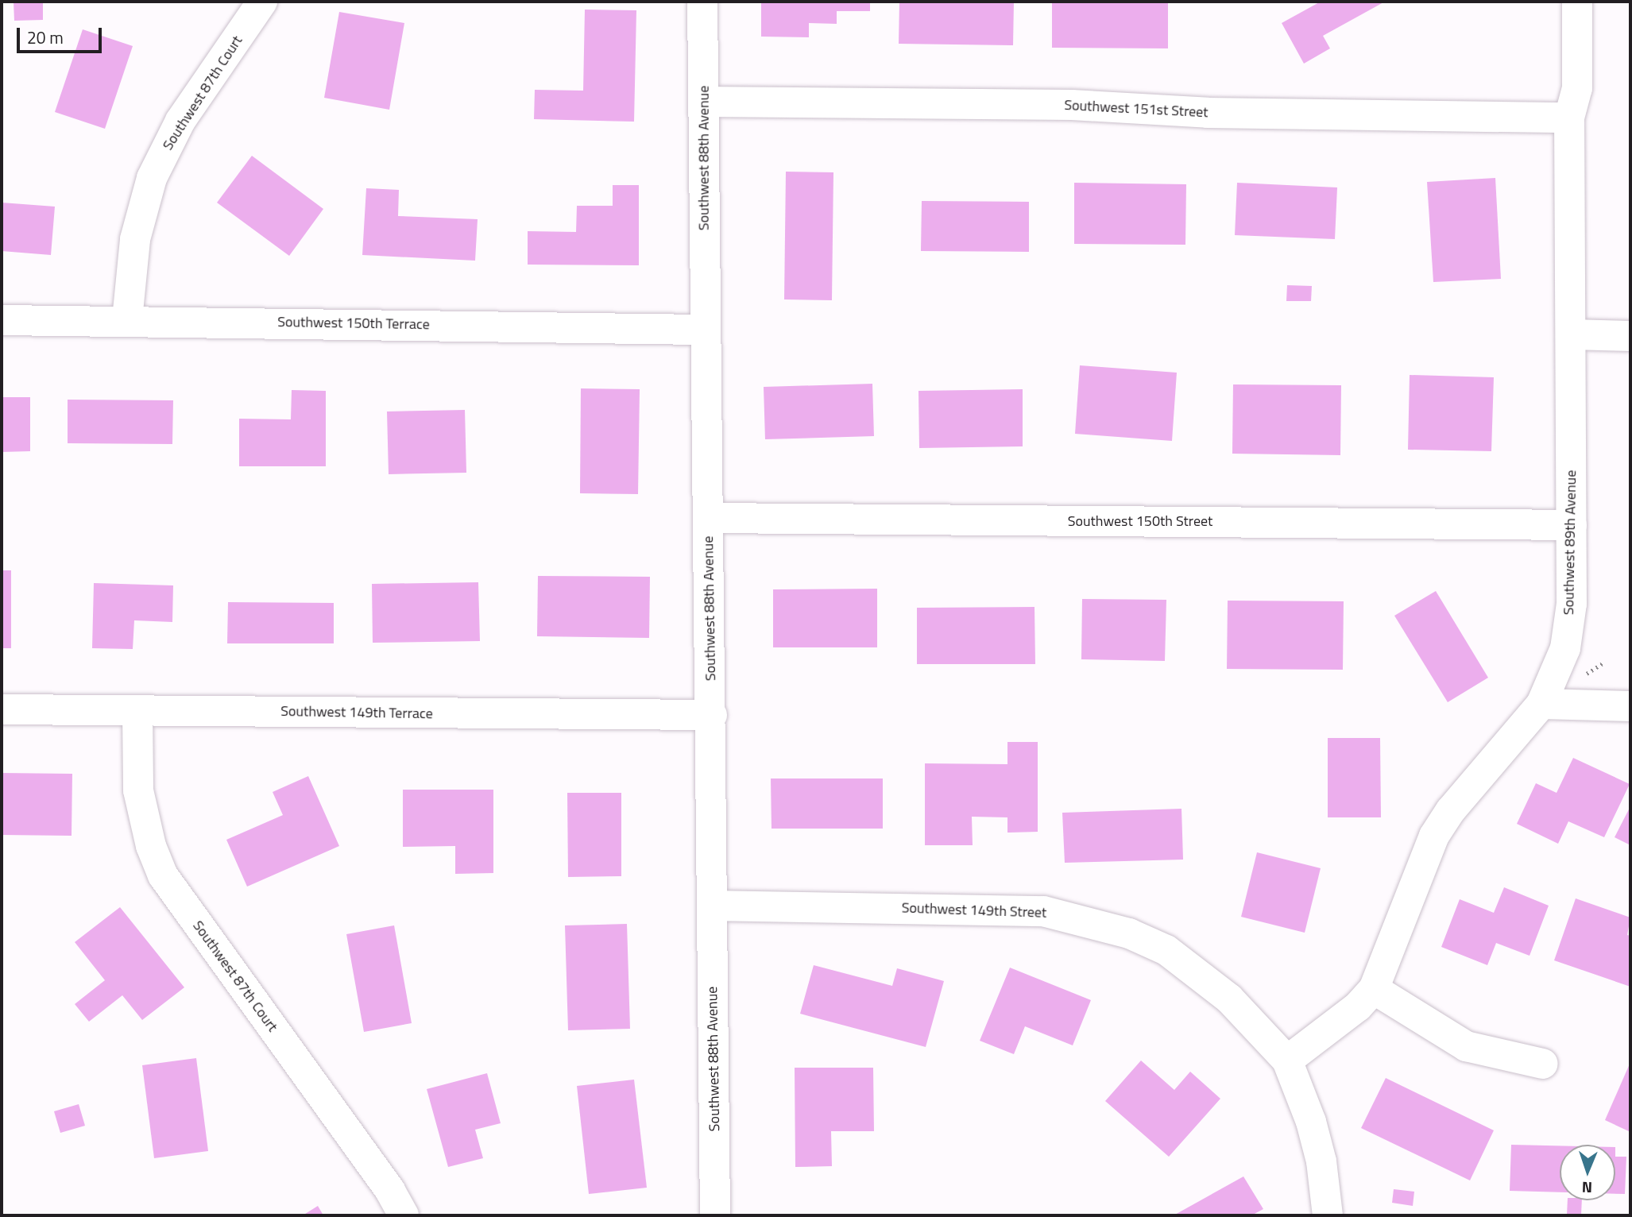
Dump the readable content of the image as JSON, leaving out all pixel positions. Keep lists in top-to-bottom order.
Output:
{
  "streets": {
    "street": [
      "Southwest 87th Court",
      "Southwest 151st Street",
      "Southwest 88th Avenue",
      "Southwest 150th Terrace",
      "Southwest 150th Street",
      "Southwest 89th Avenue",
      "Southwest 149th Terrace",
      "Southwest 149th Street"
    ]
  },
  "crossings": [
    ["Southwest 87th Court", "Southwest 150th Terrace"],
    ["Southwest 87th Court", "Southwest 149th Terrace"],
    ["Southwest 151st Street", "Southwest 88th Avenue"],
    ["Southwest 151st Street", "Southwest 89th Avenue"],
    ["Southwest 88th Avenue", "Southwest 150th Terrace"],
    ["Southwest 88th Avenue", "Southwest 150th Street"],
    ["Southwest 88th Avenue", "Southwest 149th Terrace"],
    ["Southwest 88th Avenue", "Southwest 149th Street"],
    ["Southwest 150th Street", "Southwest 89th Avenue"],
    ["Southwest 89th Avenue", "Southwest 149th Street"]
  ],
  "scale_bar": "20 m",
  "north": "bottom"
}
